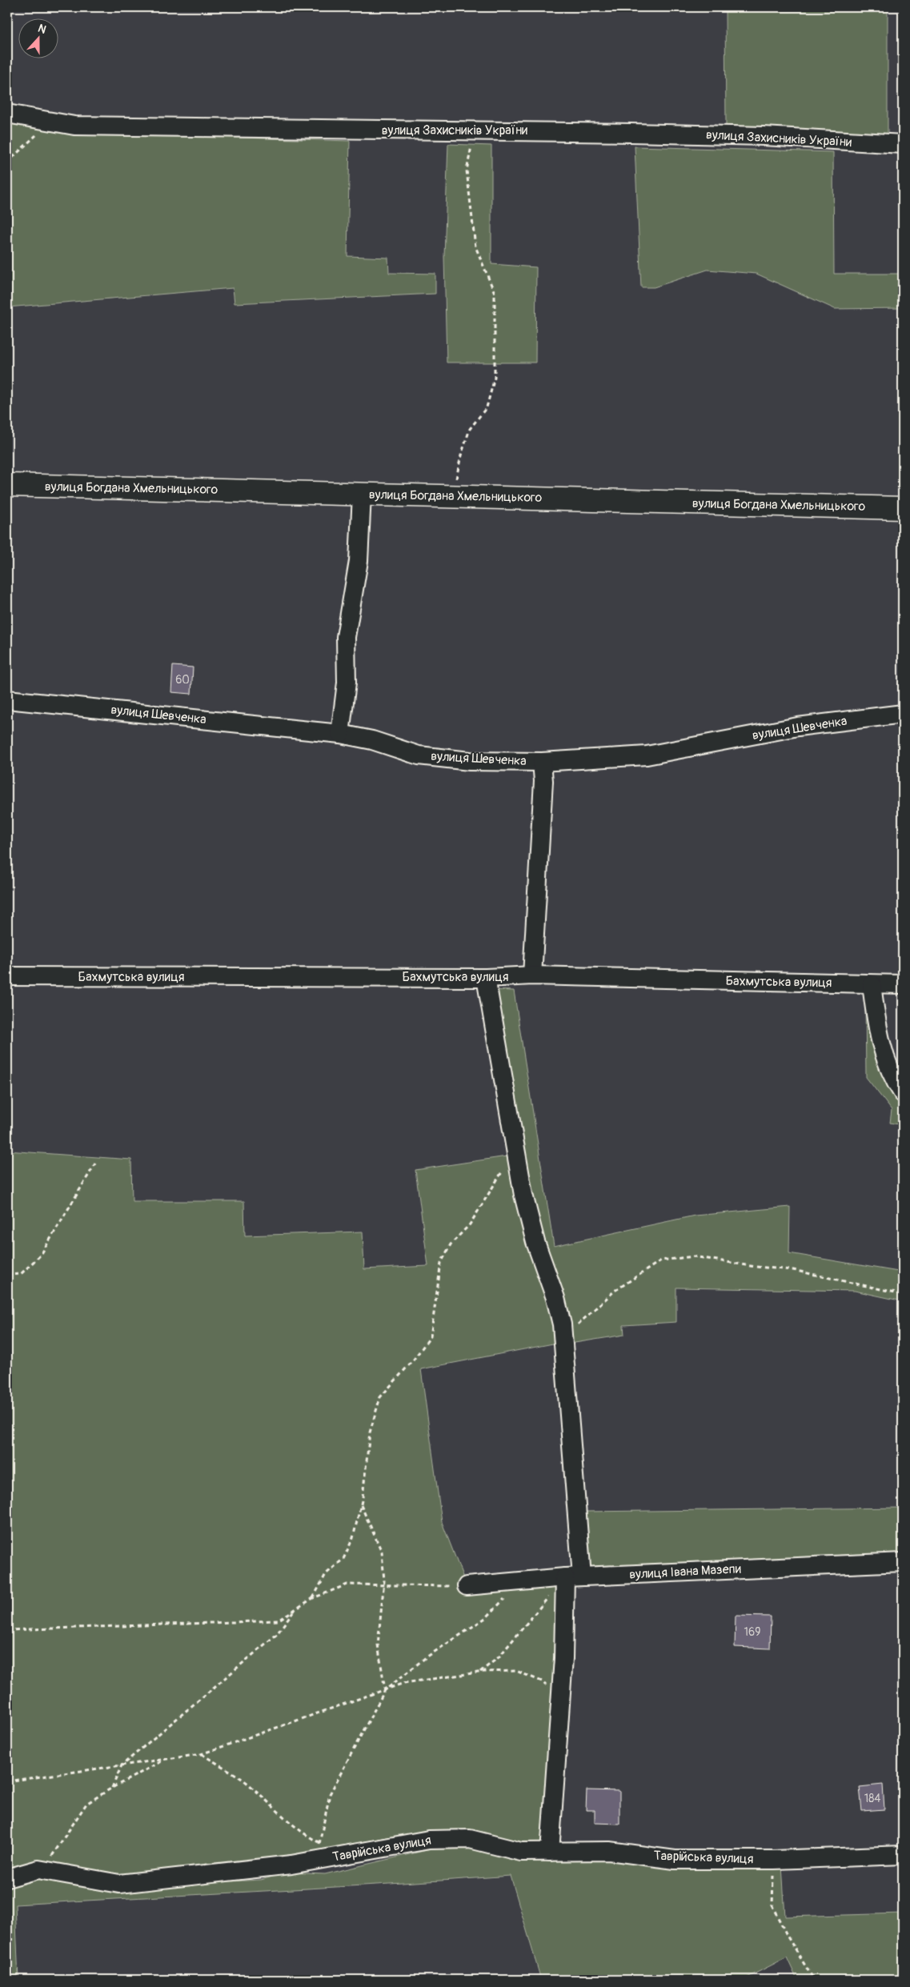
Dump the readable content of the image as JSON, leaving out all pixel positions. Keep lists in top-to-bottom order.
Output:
{
  "streets": {
    "street": [
      "вулиця Захисників України",
      "вулиця Богдана Хмельницького",
      "вулиця Шевченка",
      "Бахмутська вулиця",
      "вулиця Івана Мазепи",
      "Таврійська вулиця"
    ]
  },
  "house_numbers": ["60", "169", "184"],
  "north": "top"
}
